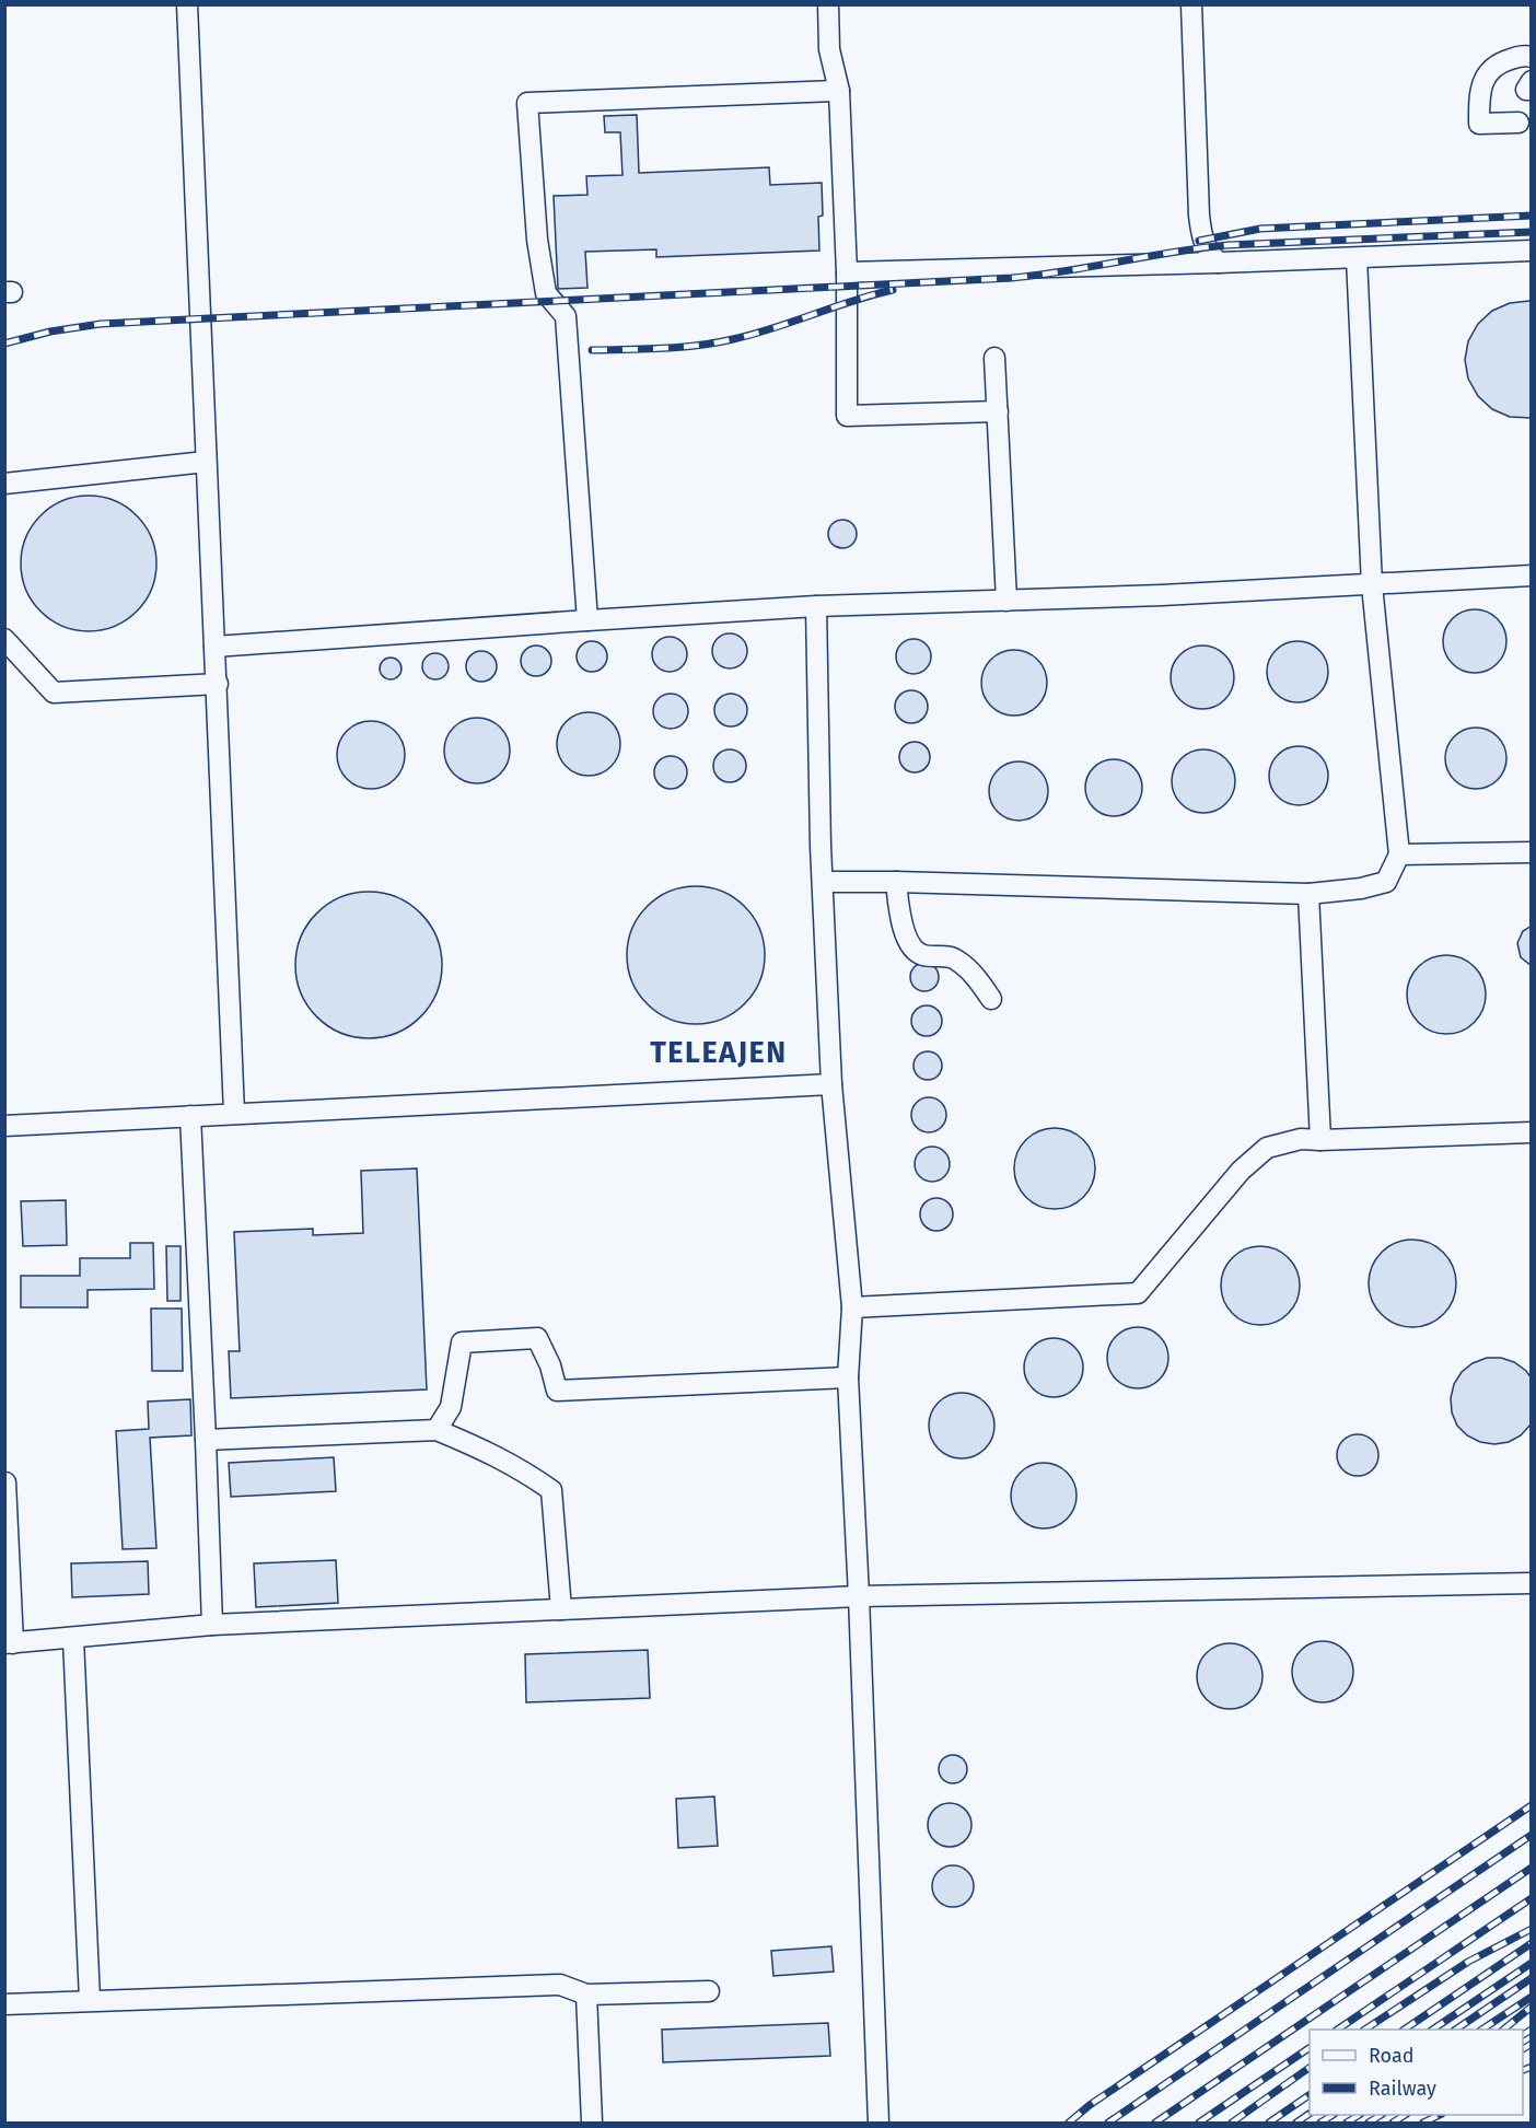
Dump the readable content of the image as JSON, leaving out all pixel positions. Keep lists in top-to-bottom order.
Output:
{
  "districts": ["TELEAJEN"],
  "legend": ["Road", "Railway"]
}
